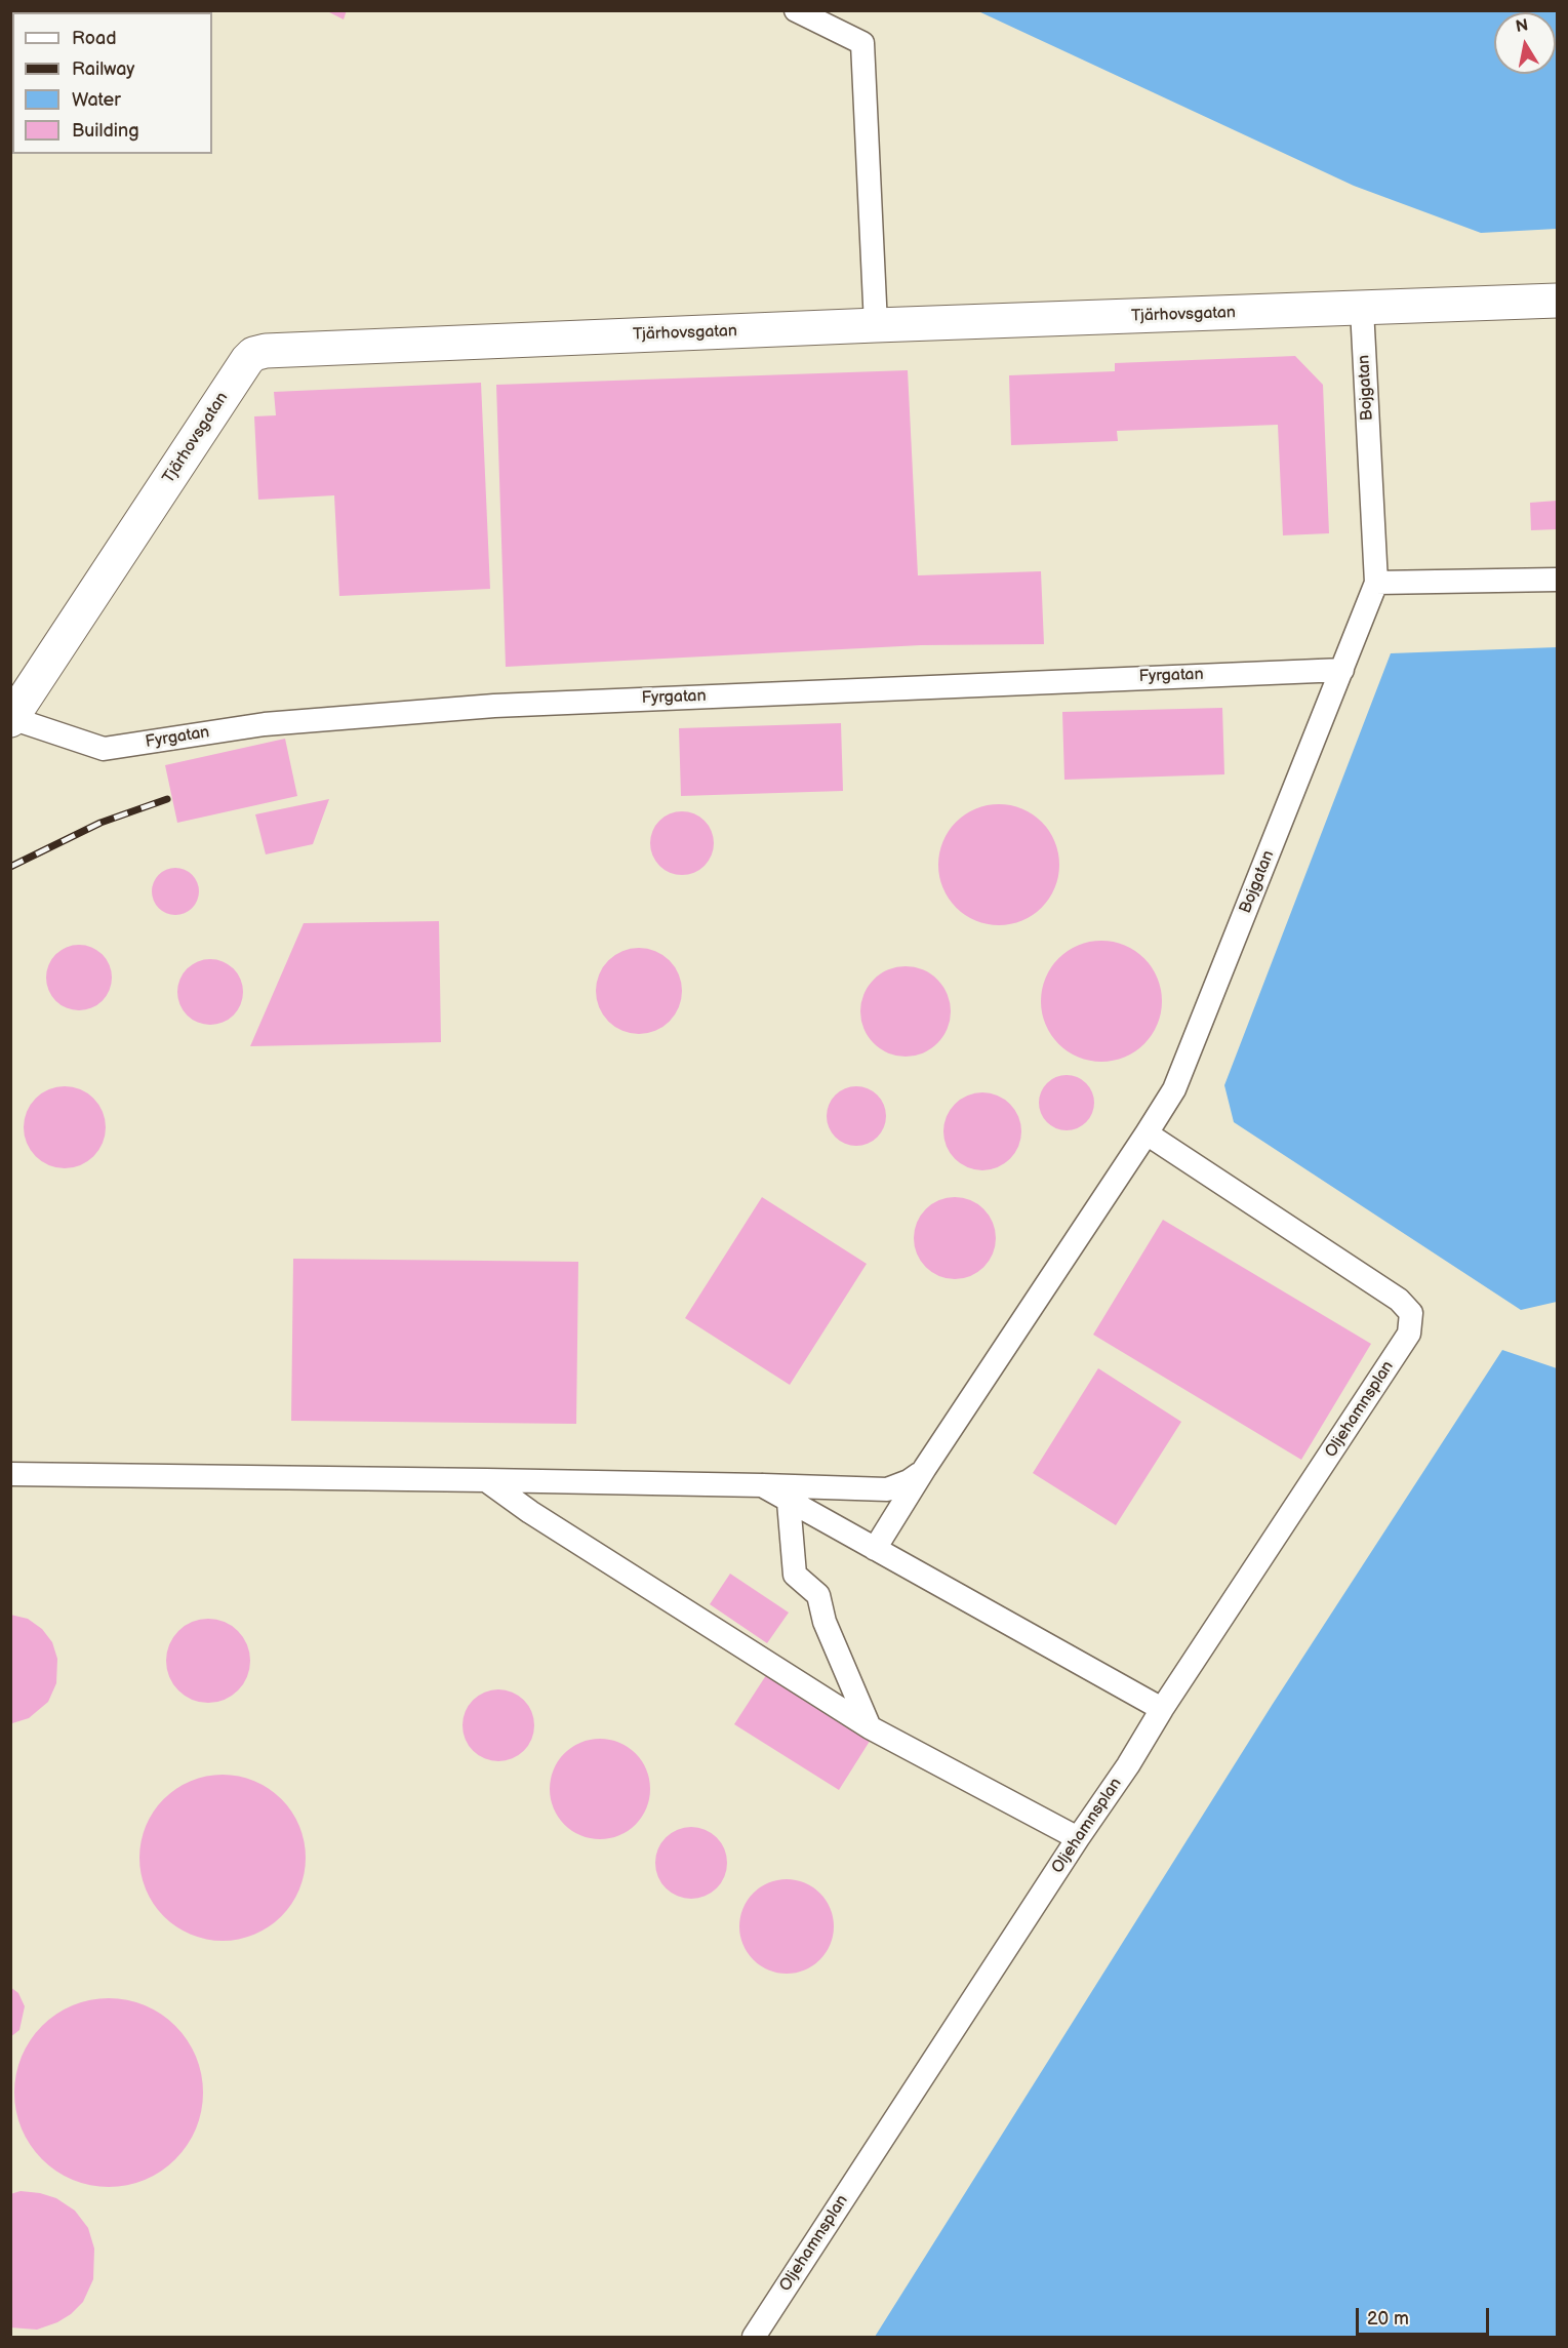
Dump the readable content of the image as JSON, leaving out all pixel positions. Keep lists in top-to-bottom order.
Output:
{
  "streets": {
    "street": ["Tjärhovsgatan"],
    "lane": ["Bojgatan", "Fyrgatan", "Oljehamnsplan"]
  },
  "crossings": [
    ["Tjärhovsgatan", "Bojgatan"],
    ["Tjärhovsgatan", "Fyrgatan"],
    ["Bojgatan", "Fyrgatan"],
    ["Bojgatan", "Oljehamnsplan"]
  ],
  "legend": [
    "Road",
    "Railway",
    "Water",
    "Building"
  ],
  "scale_bar": "20 m",
  "north": "top"
}
